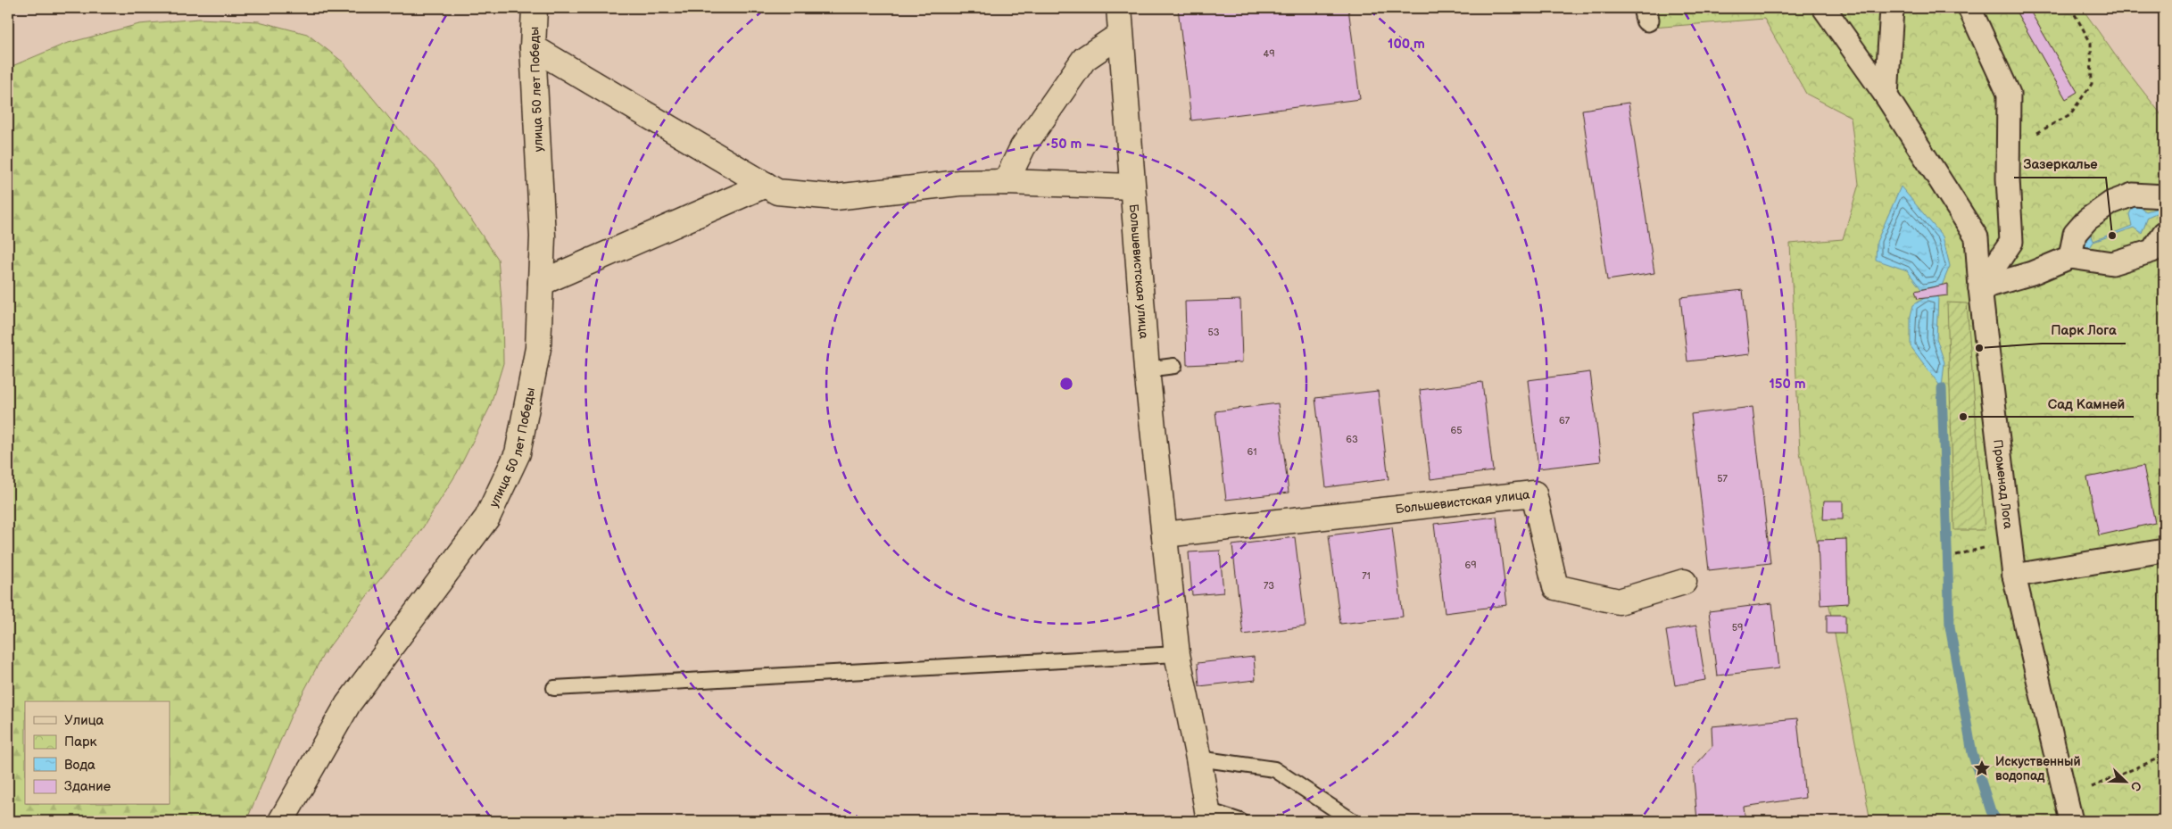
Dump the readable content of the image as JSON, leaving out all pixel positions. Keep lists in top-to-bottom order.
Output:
{
  "streets": {
    "street": ["улица 50 лет Победы", "Большевистская улица", "Променад Лога"]
  },
  "places": {
    "other": ["Зазеркалье", "Парк Лога", "Сад Камней"],
    "place": ["Искуственный водопад"]
  },
  "house_numbers": [
    "49",
    "53",
    "67",
    "65",
    "63",
    "61",
    "57",
    "69",
    "71",
    "73",
    "59"
  ],
  "legend": [
    "Улица",
    "Парк",
    "Вода",
    "Здание"
  ],
  "north": "bottom right",
  "rings": ["100 m", "50 m", "150 m"]
}
